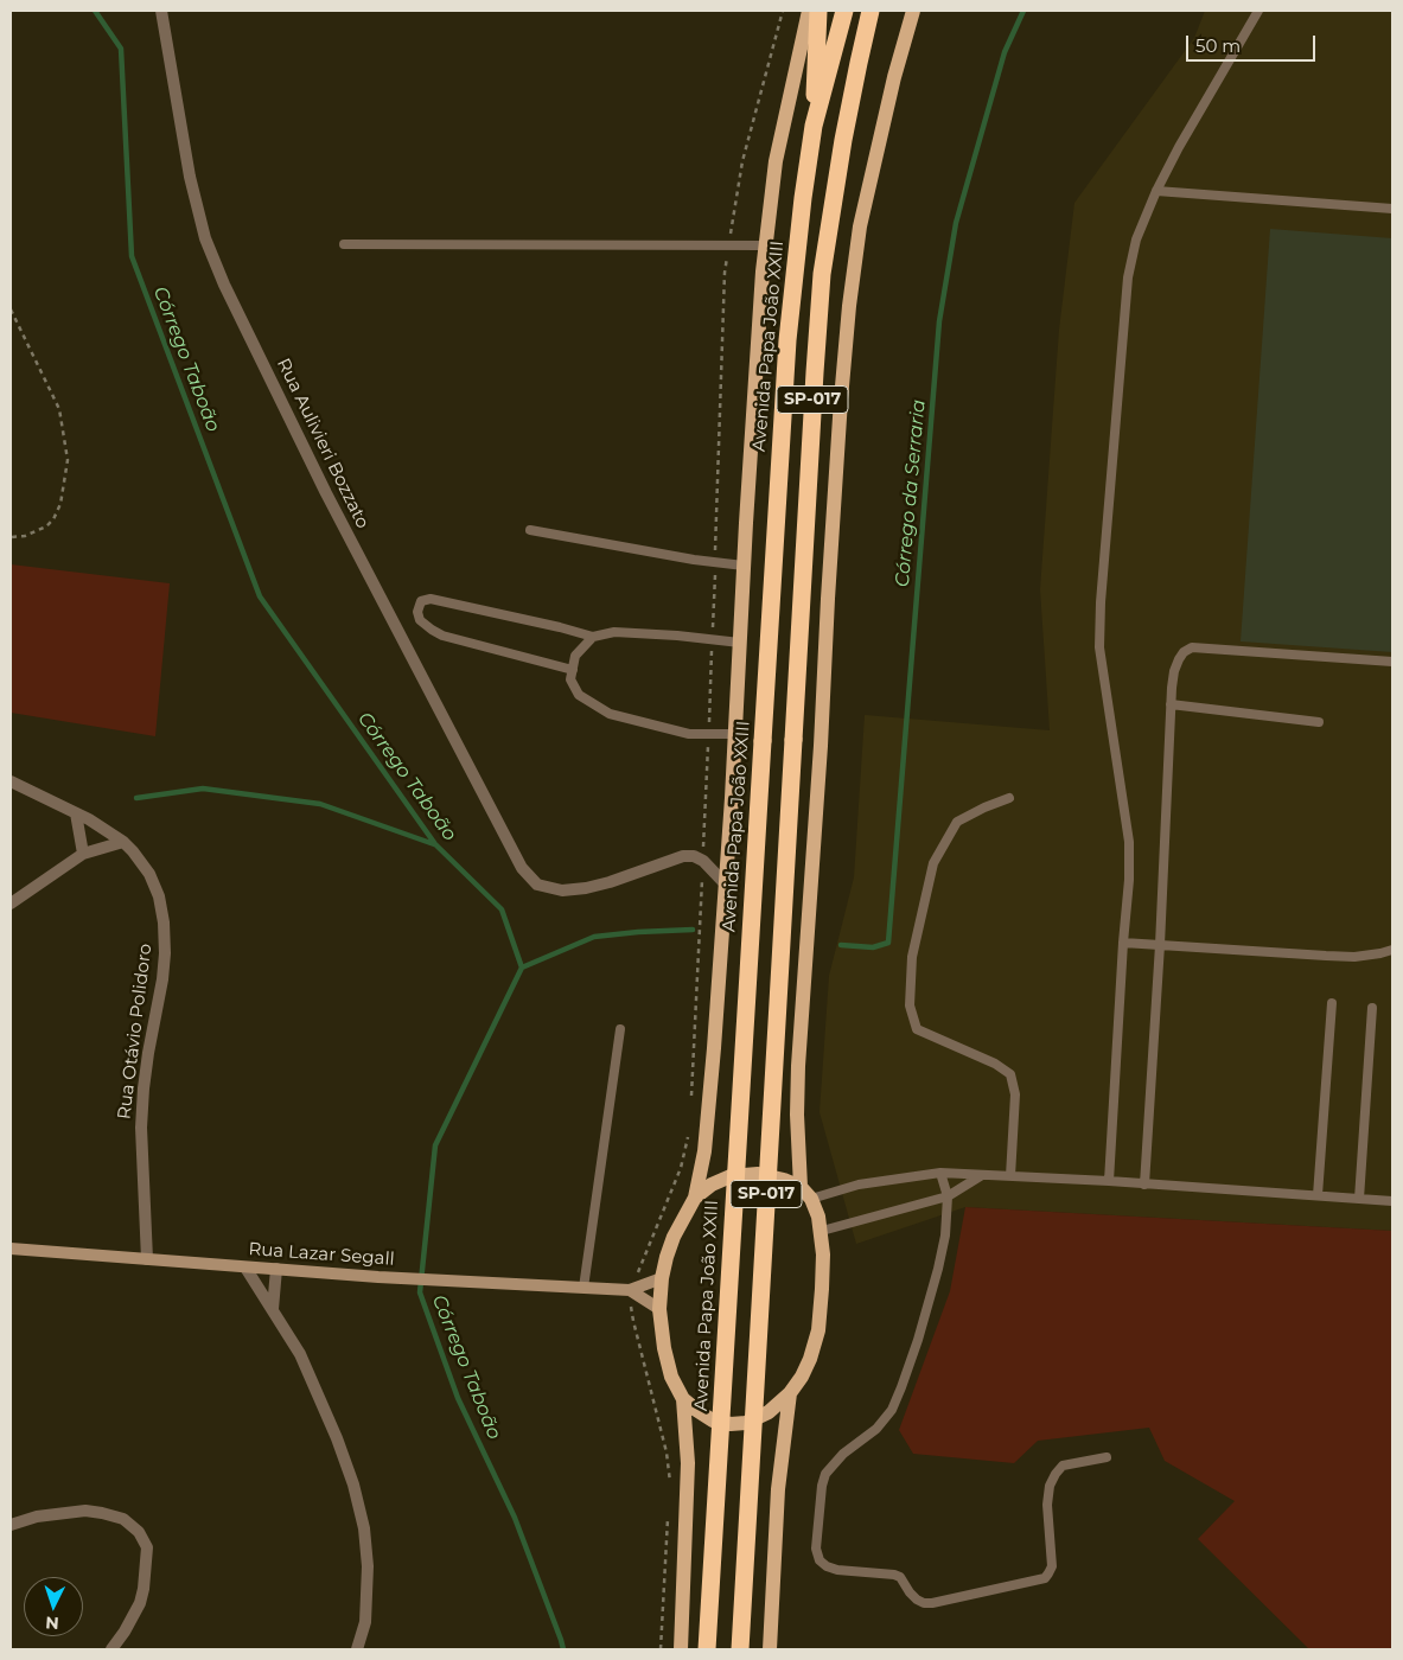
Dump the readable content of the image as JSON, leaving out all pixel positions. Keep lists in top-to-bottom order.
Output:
{
  "streets": {
    "highway": ["Avenida Papa João XXIII", "SP-017"],
    "street": ["Rua Aulivieri Bozzato", "Rua Otávio Polidoro", "Rua Lazar Segall"]
  },
  "crossings": [
    ["Rua Otávio Polidoro", "Rua Lazar Segall"]
  ],
  "water": ["Córrego Taboão", "Córrego da Serraria"],
  "scale_bar": "50 m",
  "north": "bottom"
}
